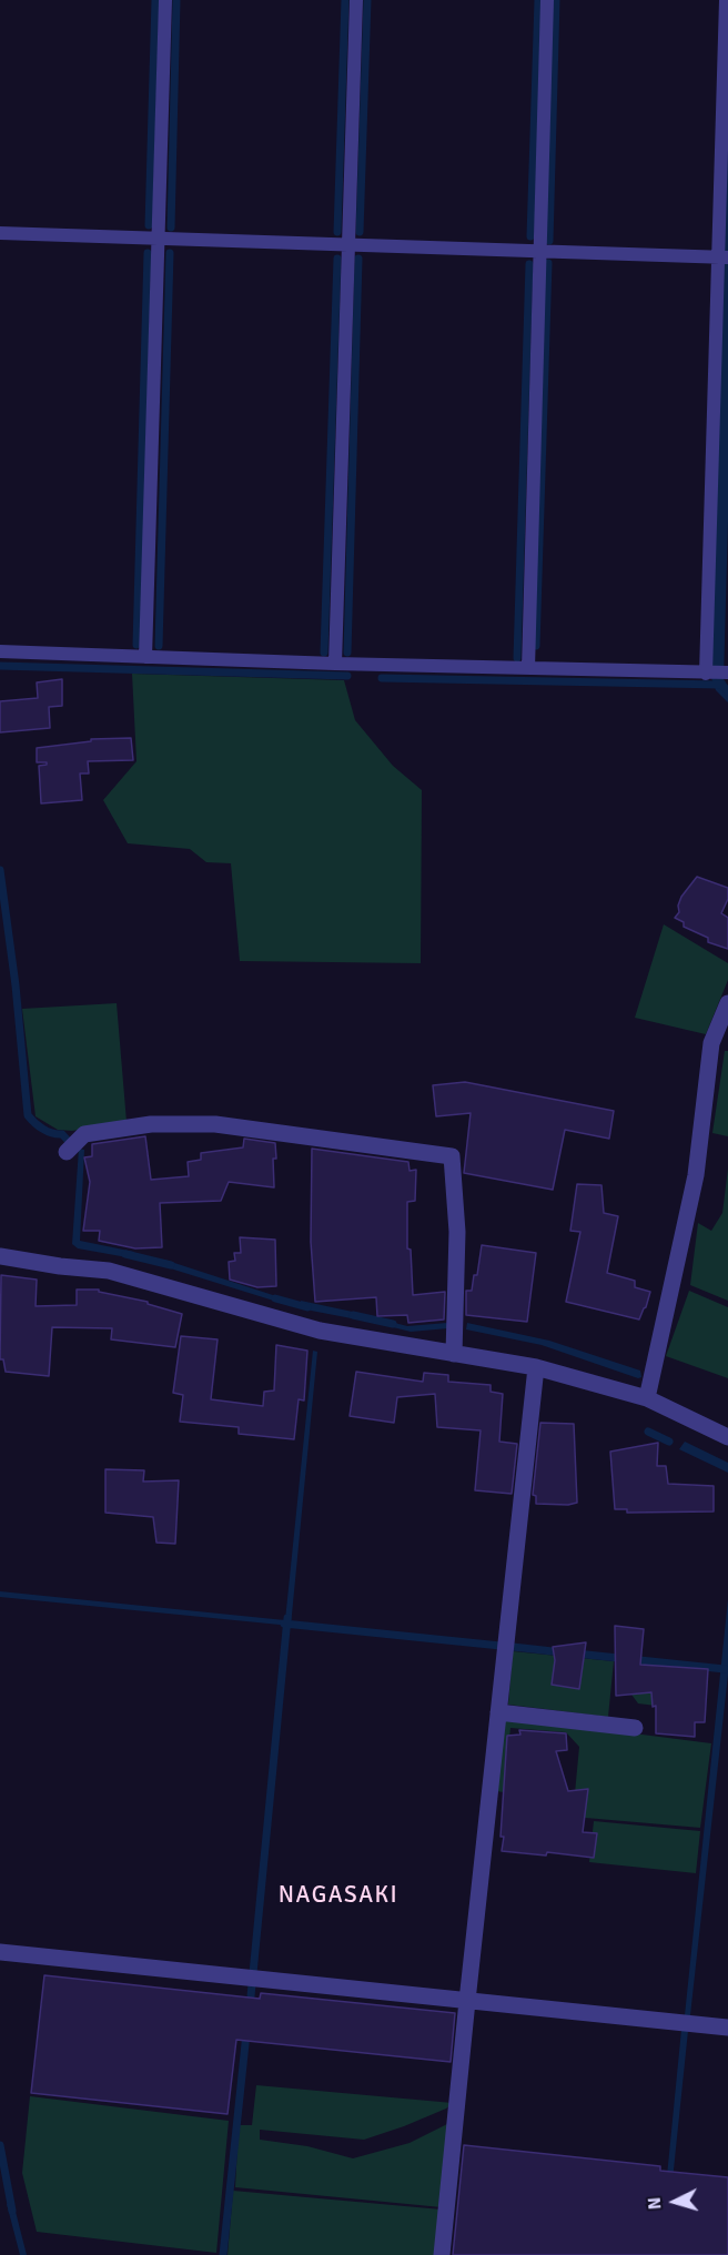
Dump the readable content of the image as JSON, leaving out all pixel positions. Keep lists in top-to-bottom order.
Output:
{
  "districts": ["NAGASAKI"],
  "north": "left"
}
